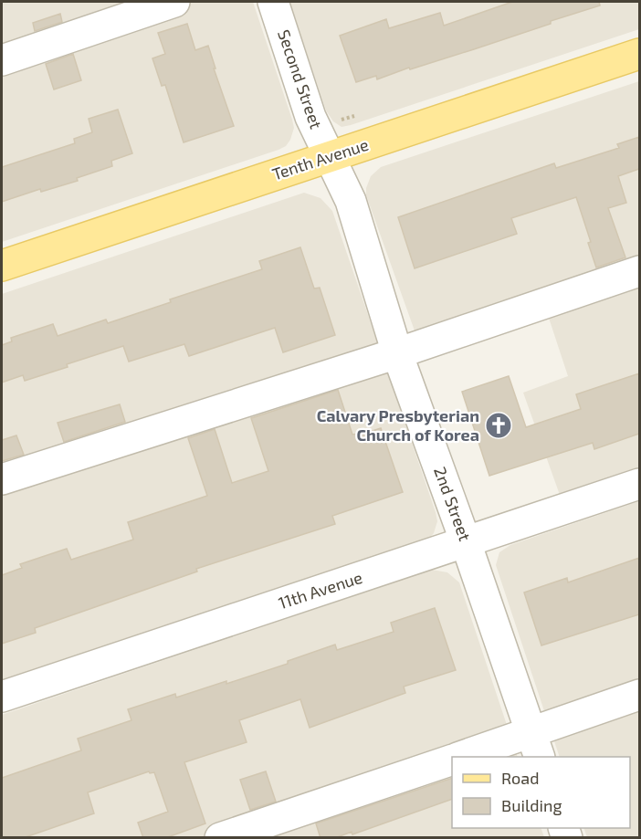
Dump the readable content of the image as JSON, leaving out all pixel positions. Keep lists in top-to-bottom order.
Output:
{
  "streets": {
    "main road": ["Tenth Avenue"],
    "street": ["Second Street", "2nd Street", "11th Avenue"]
  },
  "crossings": [
    ["Second Street", "Tenth Avenue"],
    ["Second Street", "2nd Street"],
    ["Tenth Avenue", "2nd Street"],
    ["2nd Street", "11th Avenue"]
  ],
  "places": {
    "church": ["Calvary Presbyterian Church of Korea"]
  },
  "legend": ["Road", "Building"]
}
